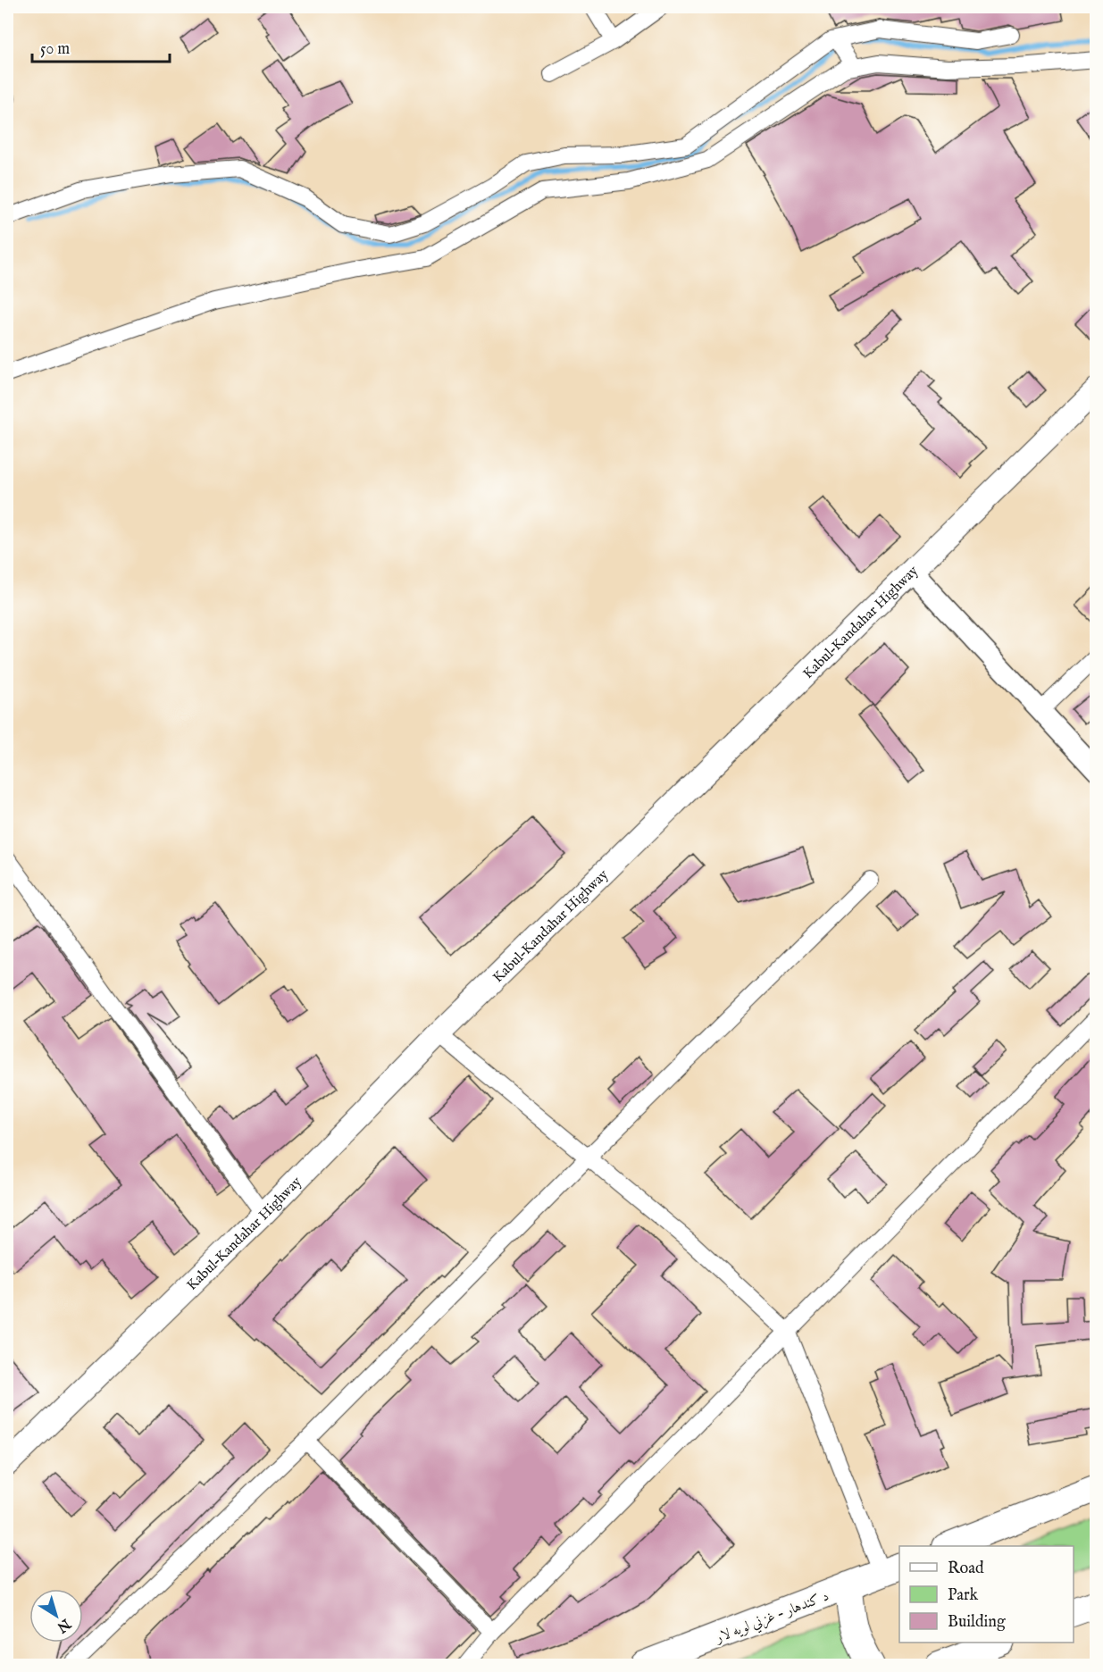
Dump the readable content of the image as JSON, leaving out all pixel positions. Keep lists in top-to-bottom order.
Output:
{
  "streets": {
    "highway": ["د کندهار - غزني لويه لار"],
    "main road": ["Kabul–Kandahar Highway"]
  },
  "legend": ["Road", "Park", "Building"],
  "scale_bar": "50 m",
  "north": "bottom right"
}
